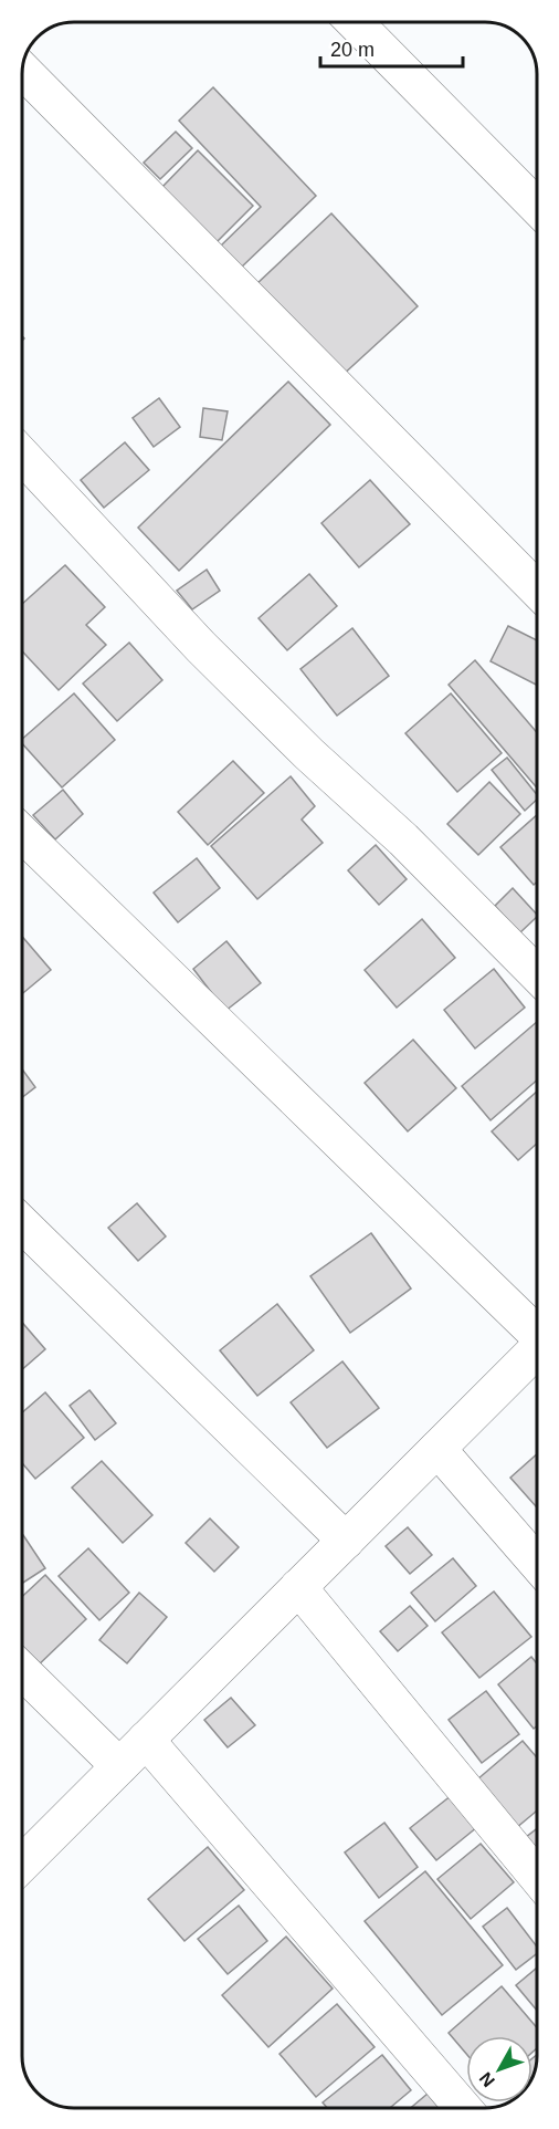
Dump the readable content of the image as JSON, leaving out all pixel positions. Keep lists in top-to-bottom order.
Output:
{
  "scale_bar": "20 m",
  "north": "bottom left"
}
